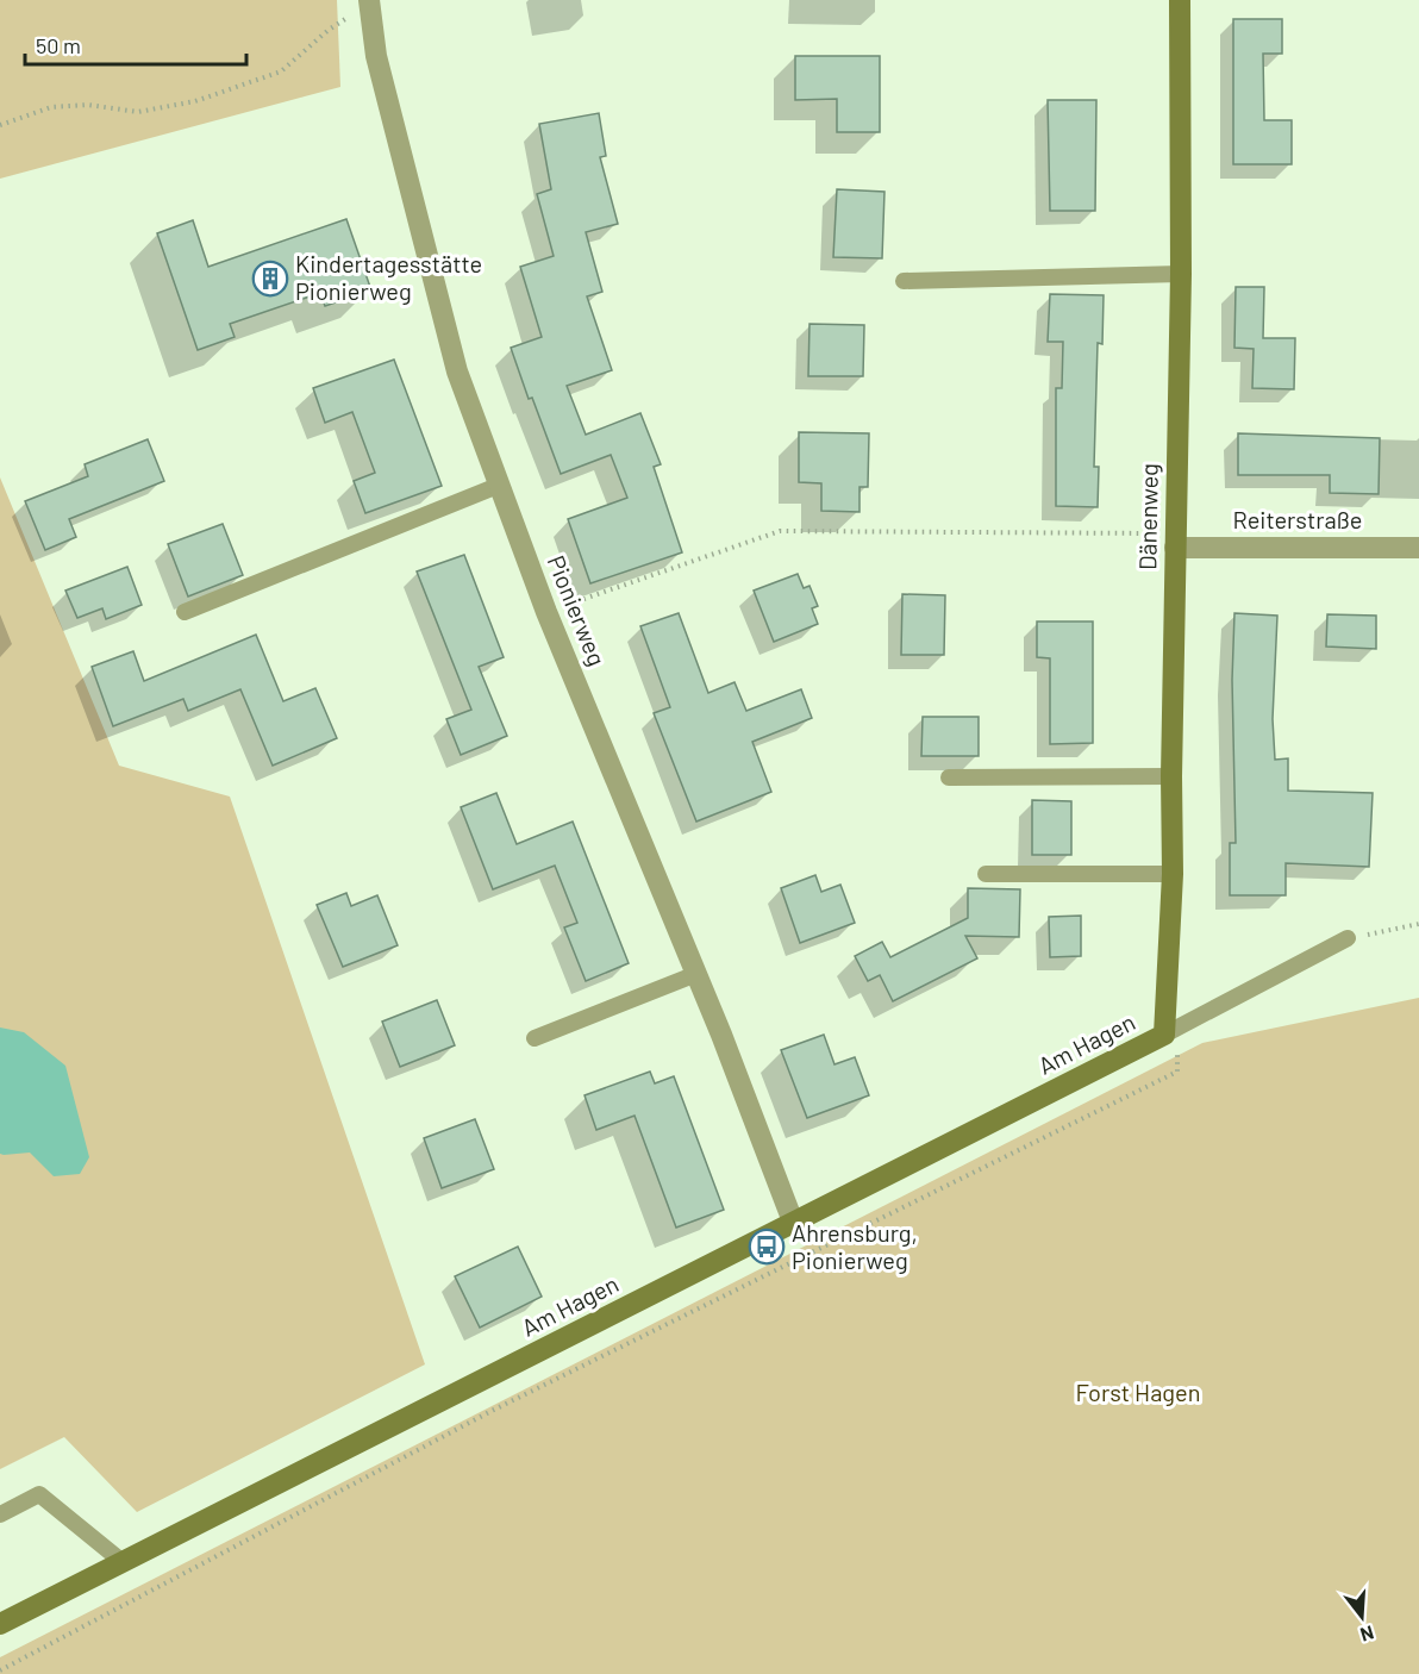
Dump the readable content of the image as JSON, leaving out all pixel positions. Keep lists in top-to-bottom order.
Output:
{
  "streets": {
    "street": [
      "Dänenweg",
      "Reiterstraße",
      "Pionierweg",
      "Am Hagen"
    ]
  },
  "crossings": [
    ["Dänenweg", "Reiterstraße"],
    ["Dänenweg", "Am Hagen"],
    ["Pionierweg", "Am Hagen"]
  ],
  "parks": ["Forst Hagen"],
  "places": {
    "building": ["Kindertagesstätte Pionierweg"],
    "bus stop": ["Ahrensburg, Pionierweg"]
  },
  "scale_bar": "50 m",
  "north": "bottom"
}
